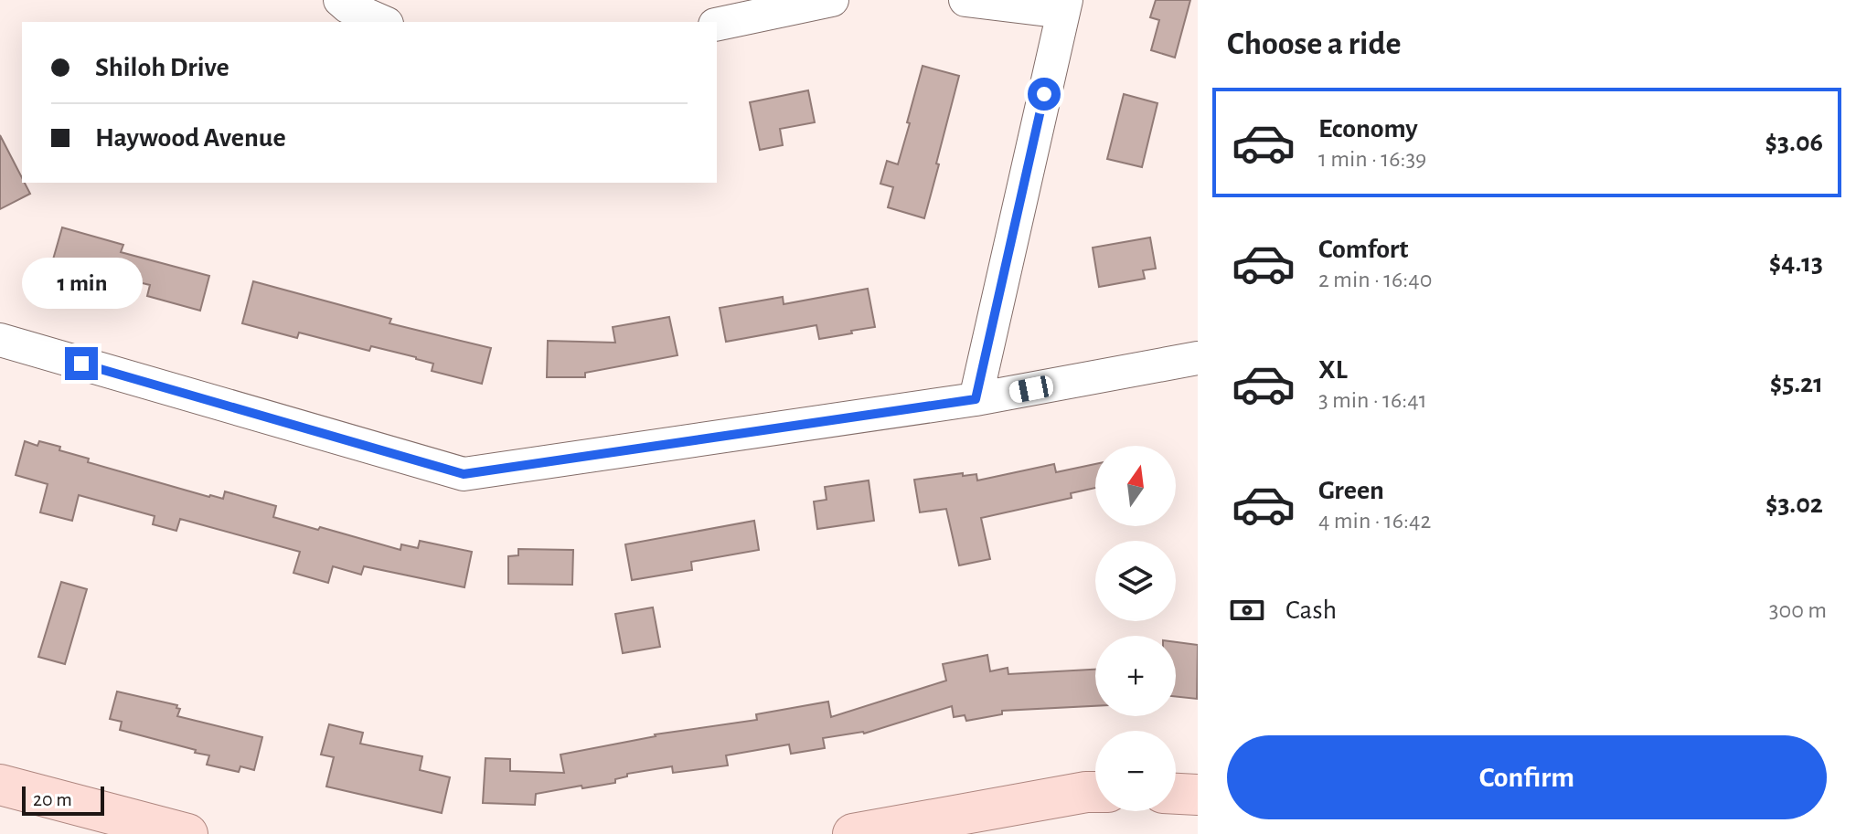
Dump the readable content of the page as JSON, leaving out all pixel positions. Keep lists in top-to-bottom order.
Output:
{
  "scale_bar": "20 m",
  "north": "top",
  "page": {
    "heading": "Choose a ride",
    "banner": ["Shiloh Drive", "Haywood Avenue"],
    "list": [
      {
        "name": "Economy",
        "note": "1 min · 16:39",
        "value": "$3.06"
      },
      {
        "name": "Comfort",
        "note": "2 min · 16:40",
        "value": "$4.13"
      },
      {
        "name": "XL",
        "note": "3 min · 16:41",
        "value": "$5.21"
      },
      {
        "name": "Green",
        "note": "4 min · 16:42",
        "value": "$3.02"
      }
    ],
    "bubble": "1 min",
    "map_buttons": ["+", "−"],
    "pay": ["Cash", "300 m"],
    "buttons": "Confirm",
    "scale": "20 m"
  }
}
